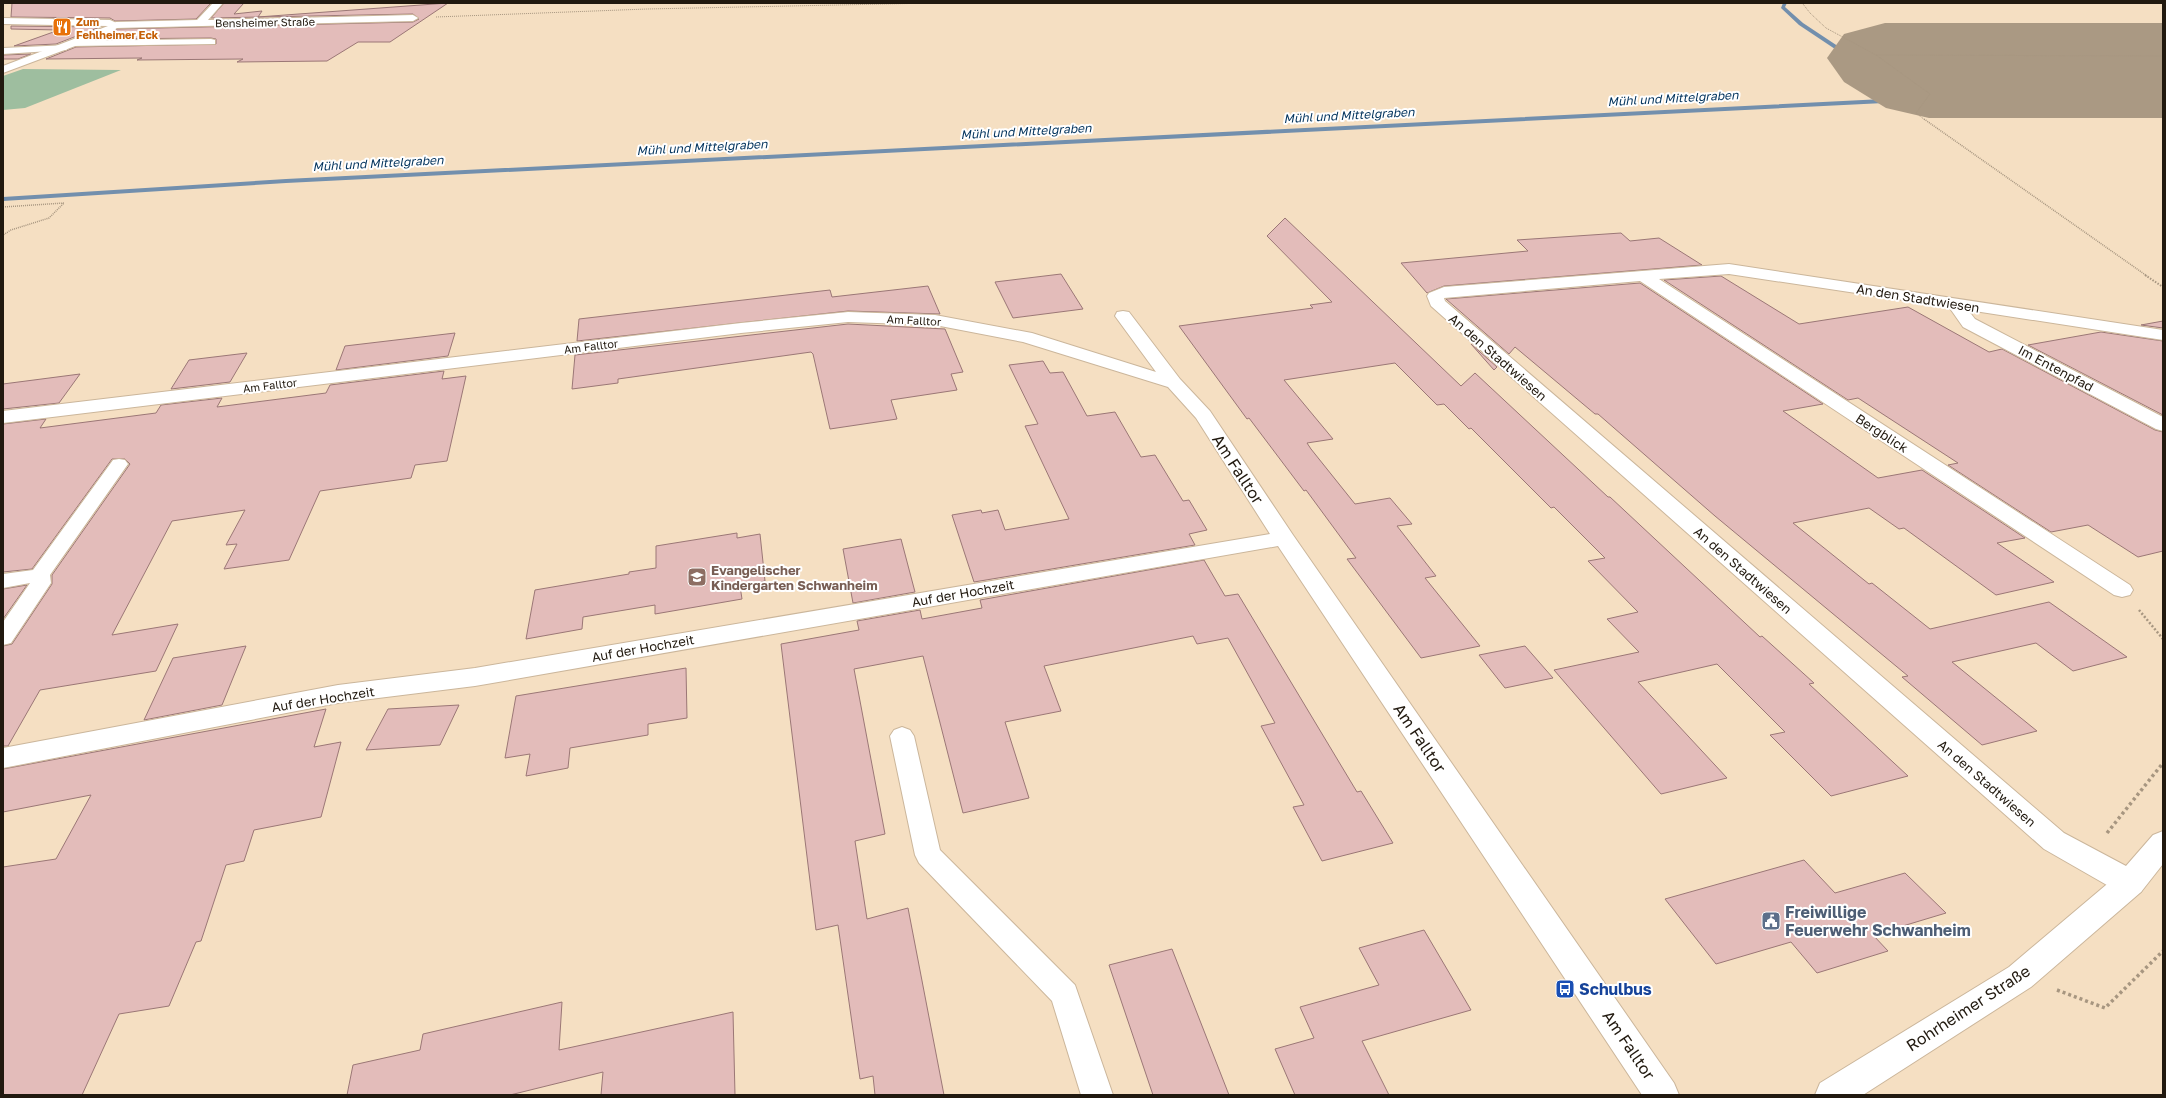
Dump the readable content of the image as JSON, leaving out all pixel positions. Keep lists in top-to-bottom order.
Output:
{
  "streets": {
    "street": [
      "Bensheimer Straße",
      "An den Stadtwiesen",
      "Am Falltor",
      "Im Entenpfad",
      "Bergblick",
      "Auf der Hochzeit",
      "Rohrheimer Straße"
    ]
  },
  "crossings": [
    ["An den Stadtwiesen", "Im Entenpfad"],
    ["An den Stadtwiesen", "Bergblick"],
    ["An den Stadtwiesen", "Rohrheimer Straße"],
    ["Am Falltor", "Auf der Hochzeit"]
  ],
  "water": ["Mühl und Mittelgraben"],
  "places": {
    "restaurant": ["Zum Fehlheimer Eck"],
    "school or university": ["Evangelischer Kindergarten Schwanheim"],
    "public building": ["Freiwillige Feuerwehr Schwanheim"],
    "bus stop": ["Schulbus"]
  }
}
